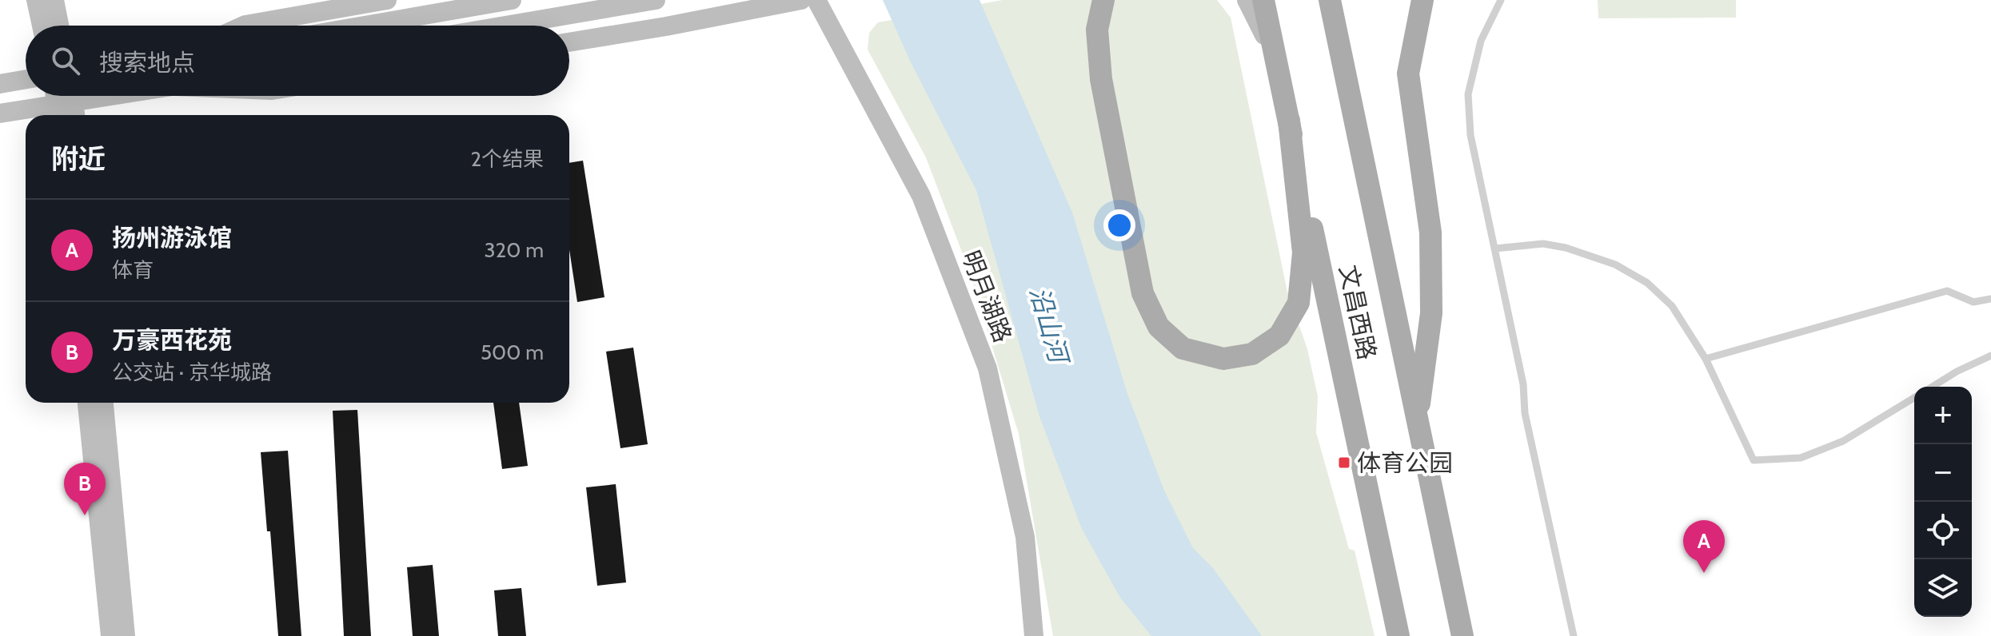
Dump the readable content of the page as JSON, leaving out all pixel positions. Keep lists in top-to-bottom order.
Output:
{
  "streets": {
    "main road": ["文昌西路"],
    "street": ["明月湖路"]
  },
  "water": ["沿山河"],
  "places": {
    "transit": ["体育公园"]
  },
  "page": {
    "search": "搜索地点",
    "heading": ["附近", "2个结果"],
    "list": [
      {
        "mark": "A",
        "name": "扬州游泳馆",
        "note": "体育",
        "value": "320 m"
      },
      {
        "mark": "B",
        "name": "万豪西花苑",
        "note": "公交站 · 京华城路",
        "value": "500 m"
      }
    ],
    "map_buttons": ["+", "−"],
    "pins": ["B", "A"]
  }
}
